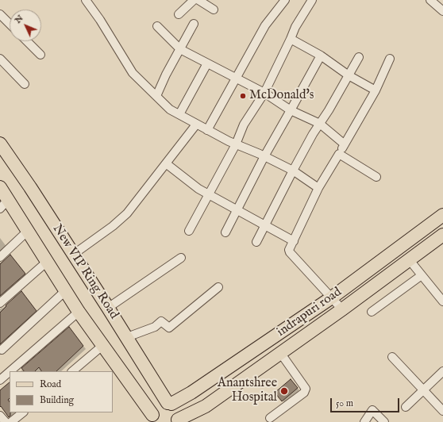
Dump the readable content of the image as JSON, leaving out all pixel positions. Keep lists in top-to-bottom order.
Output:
{
  "streets": {
    "main road": ["New VIP Ring Road", "indrapuri road"]
  },
  "crossings": [
    ["New VIP Ring Road", "indrapuri road"]
  ],
  "places": ["McDonald's", "Anantshree Hospital"],
  "legend": ["Road", "Building"],
  "scale_bar": "50 m",
  "north": "top left"
}
